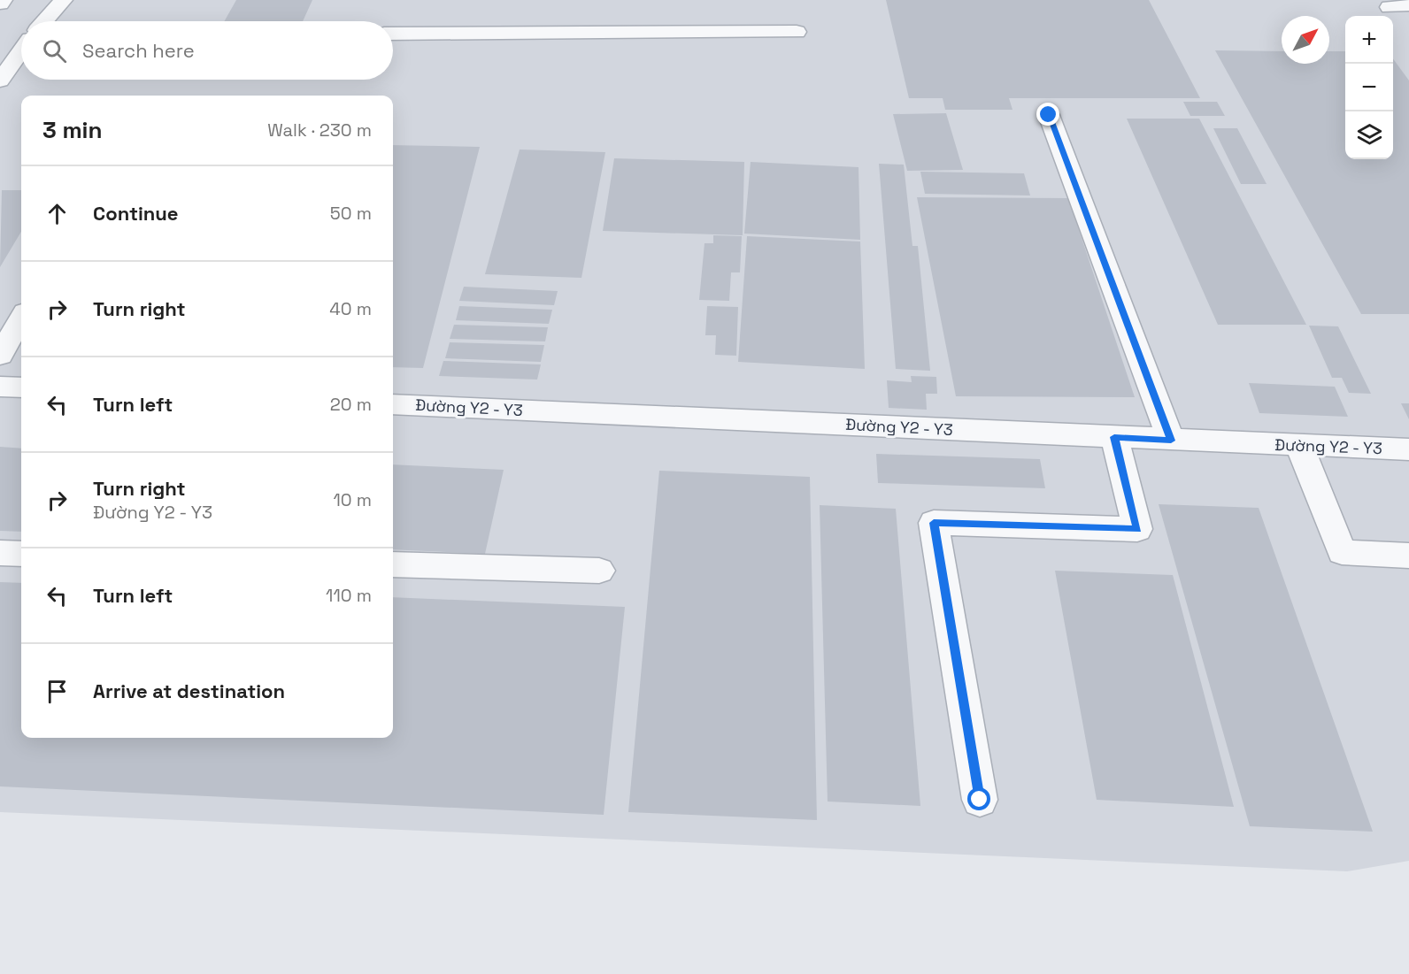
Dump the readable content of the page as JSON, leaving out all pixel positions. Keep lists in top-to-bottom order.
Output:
{
  "streets": {
    "street": ["Đường Y2 - Y3"]
  },
  "north": "top right",
  "page": {
    "map_buttons": ["+", "−"],
    "search": "Search here",
    "heading": ["3 min", "Walk · 230 m"],
    "list": [
      ["Continue", "50 m"],
      ["Turn right", "40 m"],
      ["Turn left", "20 m"],
      ["Turn right", "Đường Y2 - Y3", "10 m"],
      ["Turn left", "110 m"],
      "Arrive at destination"
    ]
  }
}
